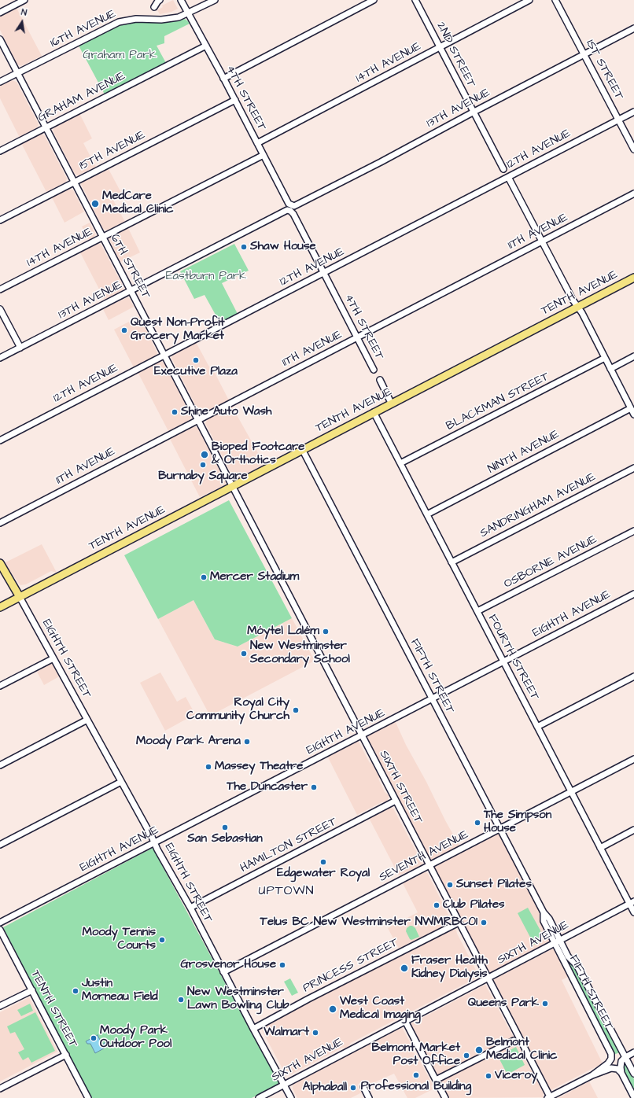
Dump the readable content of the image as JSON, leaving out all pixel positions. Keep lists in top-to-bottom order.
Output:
{
  "streets": {
    "main road": ["TENTH AVENUE"],
    "street": [
      "16TH AVENUE",
      "2ND STREET",
      "14TH AVENUE",
      "1ST STREET",
      "GRAHAM AVENUE",
      "4TH STREET",
      "13TH AVENUE",
      "12TH AVENUE",
      "15TH AVENUE",
      "11TH AVENUE",
      "6TH STREET",
      "BLACKMAN STREET",
      "NINTH AVENUE",
      "SANDRINGHAM AVENUE",
      "OSBORNE AVENUE",
      "EIGHTH AVENUE",
      "FOURTH STREET",
      "EIGHTH STREET",
      "FIFTH STREET",
      "SIXTH STREET",
      "HAMILTON STREET",
      "SEVENTH AVENUE",
      "SIXTH AVENUE",
      "PRINCESS STREET",
      "TENTH STREET"
    ]
  },
  "crossings": [
    ["16TH AVENUE", "4TH STREET"],
    ["16TH AVENUE", "6TH STREET"],
    ["2ND STREET", "14TH AVENUE"],
    ["2ND STREET", "13TH AVENUE"],
    ["14TH AVENUE", "4TH STREET"],
    ["14TH AVENUE", "6TH STREET"],
    ["1ST STREET", "13TH AVENUE"],
    ["1ST STREET", "12TH AVENUE"],
    ["GRAHAM AVENUE", "4TH STREET"],
    ["GRAHAM AVENUE", "6TH STREET"],
    ["4TH STREET", "13TH AVENUE"],
    ["4TH STREET", "12TH AVENUE"],
    ["4TH STREET", "15TH AVENUE"],
    ["4TH STREET", "11TH AVENUE"],
    ["13TH AVENUE", "6TH STREET"],
    ["12TH AVENUE", "6TH STREET"],
    ["15TH AVENUE", "6TH STREET"],
    ["11TH AVENUE", "6TH STREET"],
    ["6TH STREET", "TENTH AVENUE"],
    ["6TH STREET", "SIXTH STREET"],
    ["TENTH AVENUE", "FOURTH STREET"],
    ["TENTH AVENUE", "EIGHTH STREET"],
    ["TENTH AVENUE", "FIFTH STREET"],
    ["TENTH AVENUE", "SIXTH STREET"],
    ["BLACKMAN STREET", "FOURTH STREET"],
    ["NINTH AVENUE", "FOURTH STREET"],
    ["SANDRINGHAM AVENUE", "FOURTH STREET"],
    ["OSBORNE AVENUE", "FOURTH STREET"],
    ["EIGHTH AVENUE", "FOURTH STREET"],
    ["EIGHTH AVENUE", "EIGHTH STREET"],
    ["EIGHTH AVENUE", "FIFTH STREET"],
    ["EIGHTH AVENUE", "SIXTH STREET"],
    ["FOURTH STREET", "SEVENTH AVENUE"],
    ["FOURTH STREET", "SIXTH AVENUE"],
    ["EIGHTH STREET", "HAMILTON STREET"],
    ["EIGHTH STREET", "SEVENTH AVENUE"],
    ["EIGHTH STREET", "SIXTH AVENUE"],
    ["EIGHTH STREET", "PRINCESS STREET"],
    ["FIFTH STREET", "SEVENTH AVENUE"],
    ["FIFTH STREET", "SIXTH AVENUE"],
    ["SIXTH STREET", "HAMILTON STREET"],
    ["SIXTH STREET", "SEVENTH AVENUE"],
    ["SIXTH STREET", "SIXTH AVENUE"],
    ["SIXTH STREET", "PRINCESS STREET"]
  ],
  "districts": ["UPTOWN"],
  "parks": ["Graham Park", "Eastburn Park"],
  "places": [
    "MedCare Medical Clinic",
    "Shaw House",
    "Quest Non-Profit Grocery Market",
    "Executive Plaza",
    "Shine Auto Wash",
    "Bioped Footcare & Orthotics",
    "Burnaby Square",
    "Mercer Stadium",
    "Móytel Lalém",
    "New Westminster Secondary School",
    "Royal City Community Church",
    "Moody Park Arena",
    "Massey Theatre",
    "The Duncaster",
    "The Simpson House",
    "San Sebastian",
    "Edgewater Royal",
    "Sunset Pilates",
    "Club Pilates",
    "Telus BC New Westminster NWMRBC01",
    "Moody Tennis Courts",
    "Grosvenor House",
    "Fraser Health Kidney Dialysis",
    "Justin Morneau Field",
    "New Westminster Lawn Bowling Club",
    "Queens Park",
    "West Coast Medical Imaging",
    "Walmart",
    "Moody Park Outdoor Pool",
    "Belmont Medical Clinic",
    "Belmont Market Post Office",
    "Professional Building",
    "Viceroy",
    "Alphaball"
  ],
  "north": "top"
}
